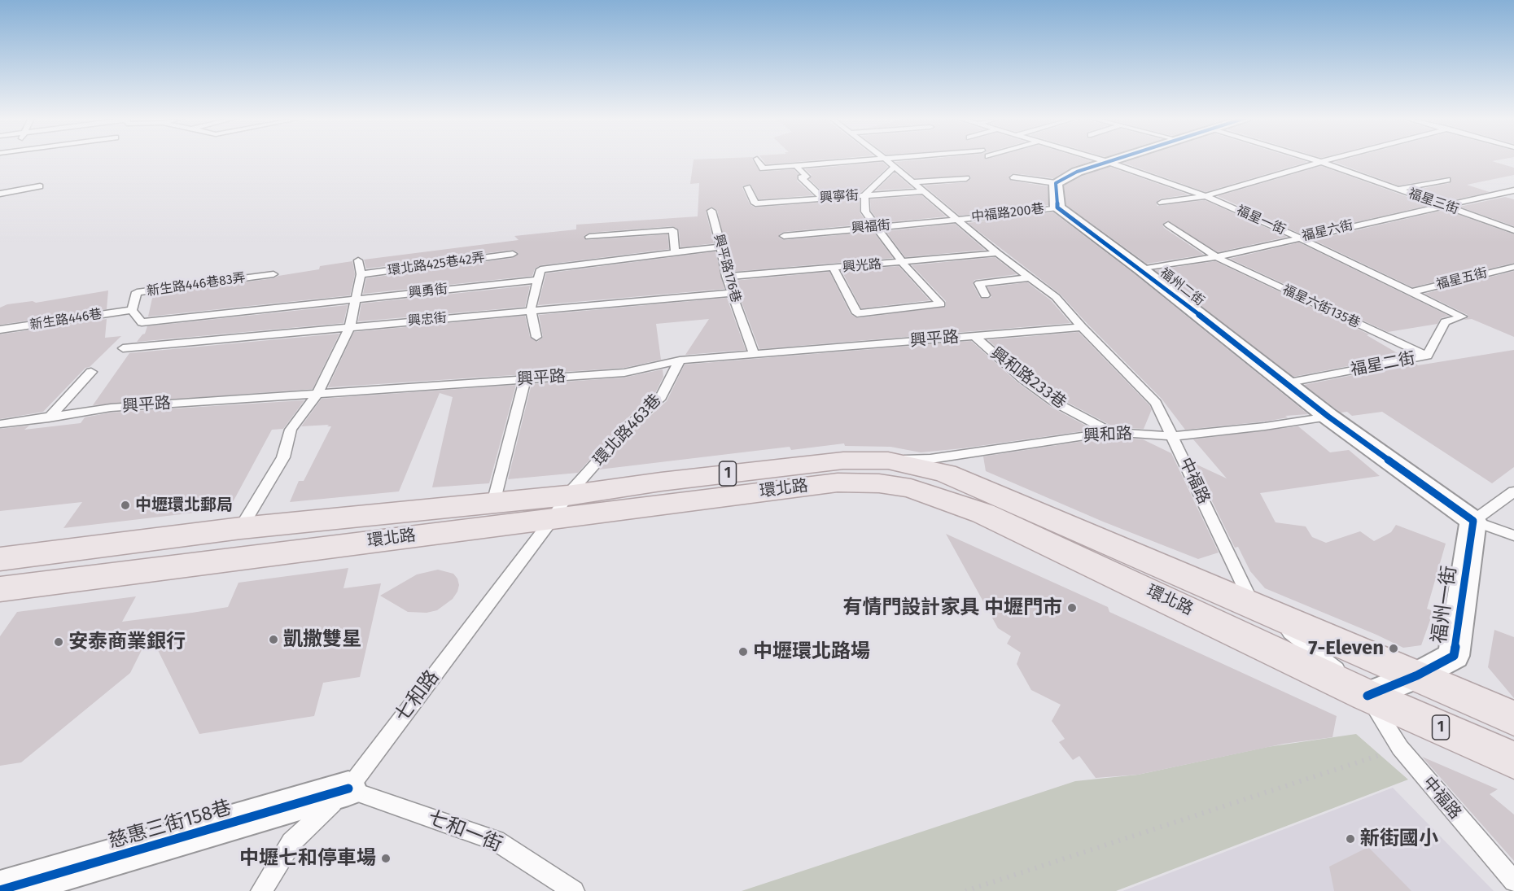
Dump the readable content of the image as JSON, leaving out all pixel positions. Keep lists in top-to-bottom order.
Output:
{
  "streets": {
    "main road": ["1", "環北路"],
    "street": ["福州二街", "福州一街", "慈惠三街158巷"],
    "lane": [
      "興寧街",
      "福星三街",
      "中福路200巷",
      "福星一街",
      "興福街",
      "福星六街",
      "環北路425巷42弄",
      "興光路",
      "興平路176巷",
      "福星五街",
      "新生路446巷83弄",
      "興勇街",
      "福星六街135巷",
      "新生路446巷",
      "興忠街",
      "興平路",
      "福星二街",
      "興和路233巷",
      "環北路463巷",
      "興和路",
      "中福路",
      "七和路",
      "七和一街"
    ]
  },
  "crossings": [
    ["興寧街", "中福路"],
    ["福星三街", "福星六街"],
    ["中福路200巷", "興福街"],
    ["中福路200巷", "福州二街"],
    ["中福路200巷", "中福路"],
    ["福星一街", "福星六街"],
    ["福星一街", "福星五街"],
    ["福星一街", "福星二街"],
    ["興福街", "中福路"],
    ["福星六街", "福州二街"],
    ["福星六街", "福星六街135巷"],
    ["興光路", "興平路176巷"],
    ["興光路", "中福路"],
    ["興平路176巷", "興忠街"],
    ["興平路176巷", "興平路"],
    ["福星五街", "福星二街"],
    ["新生路446巷83弄", "興勇街"],
    ["新生路446巷83弄", "新生路446巷"],
    ["福州二街", "福星二街"],
    ["福州二街", "興和路"],
    ["福州二街", "福州一街"],
    ["興勇街", "新生路446巷"],
    ["福星六街135巷", "福星二街"],
    ["興平路", "興和路233巷"],
    ["興平路", "環北路463巷"],
    ["興平路", "中福路"],
    ["興和路233巷", "興和路"],
    ["環北路463巷", "環北路"],
    ["環北路463巷", "七和路"],
    ["興和路", "中福路"],
    ["興和路", "環北路"],
    ["中福路", "環北路"],
    ["中福路", "福州一街"],
    ["環北路", "福州一街"],
    ["環北路", "七和路"],
    ["七和路", "慈惠三街158巷"],
    ["七和路", "七和一街"],
    ["慈惠三街158巷", "七和一街"]
  ],
  "places": [
    "中壢環北郵局",
    "有情門設計家具 中壢門市",
    "凱撒雙星",
    "安泰商業銀行",
    "7-Eleven",
    "中壢環北路場",
    "新街國小",
    "中壢七和停車場"
  ]
}
